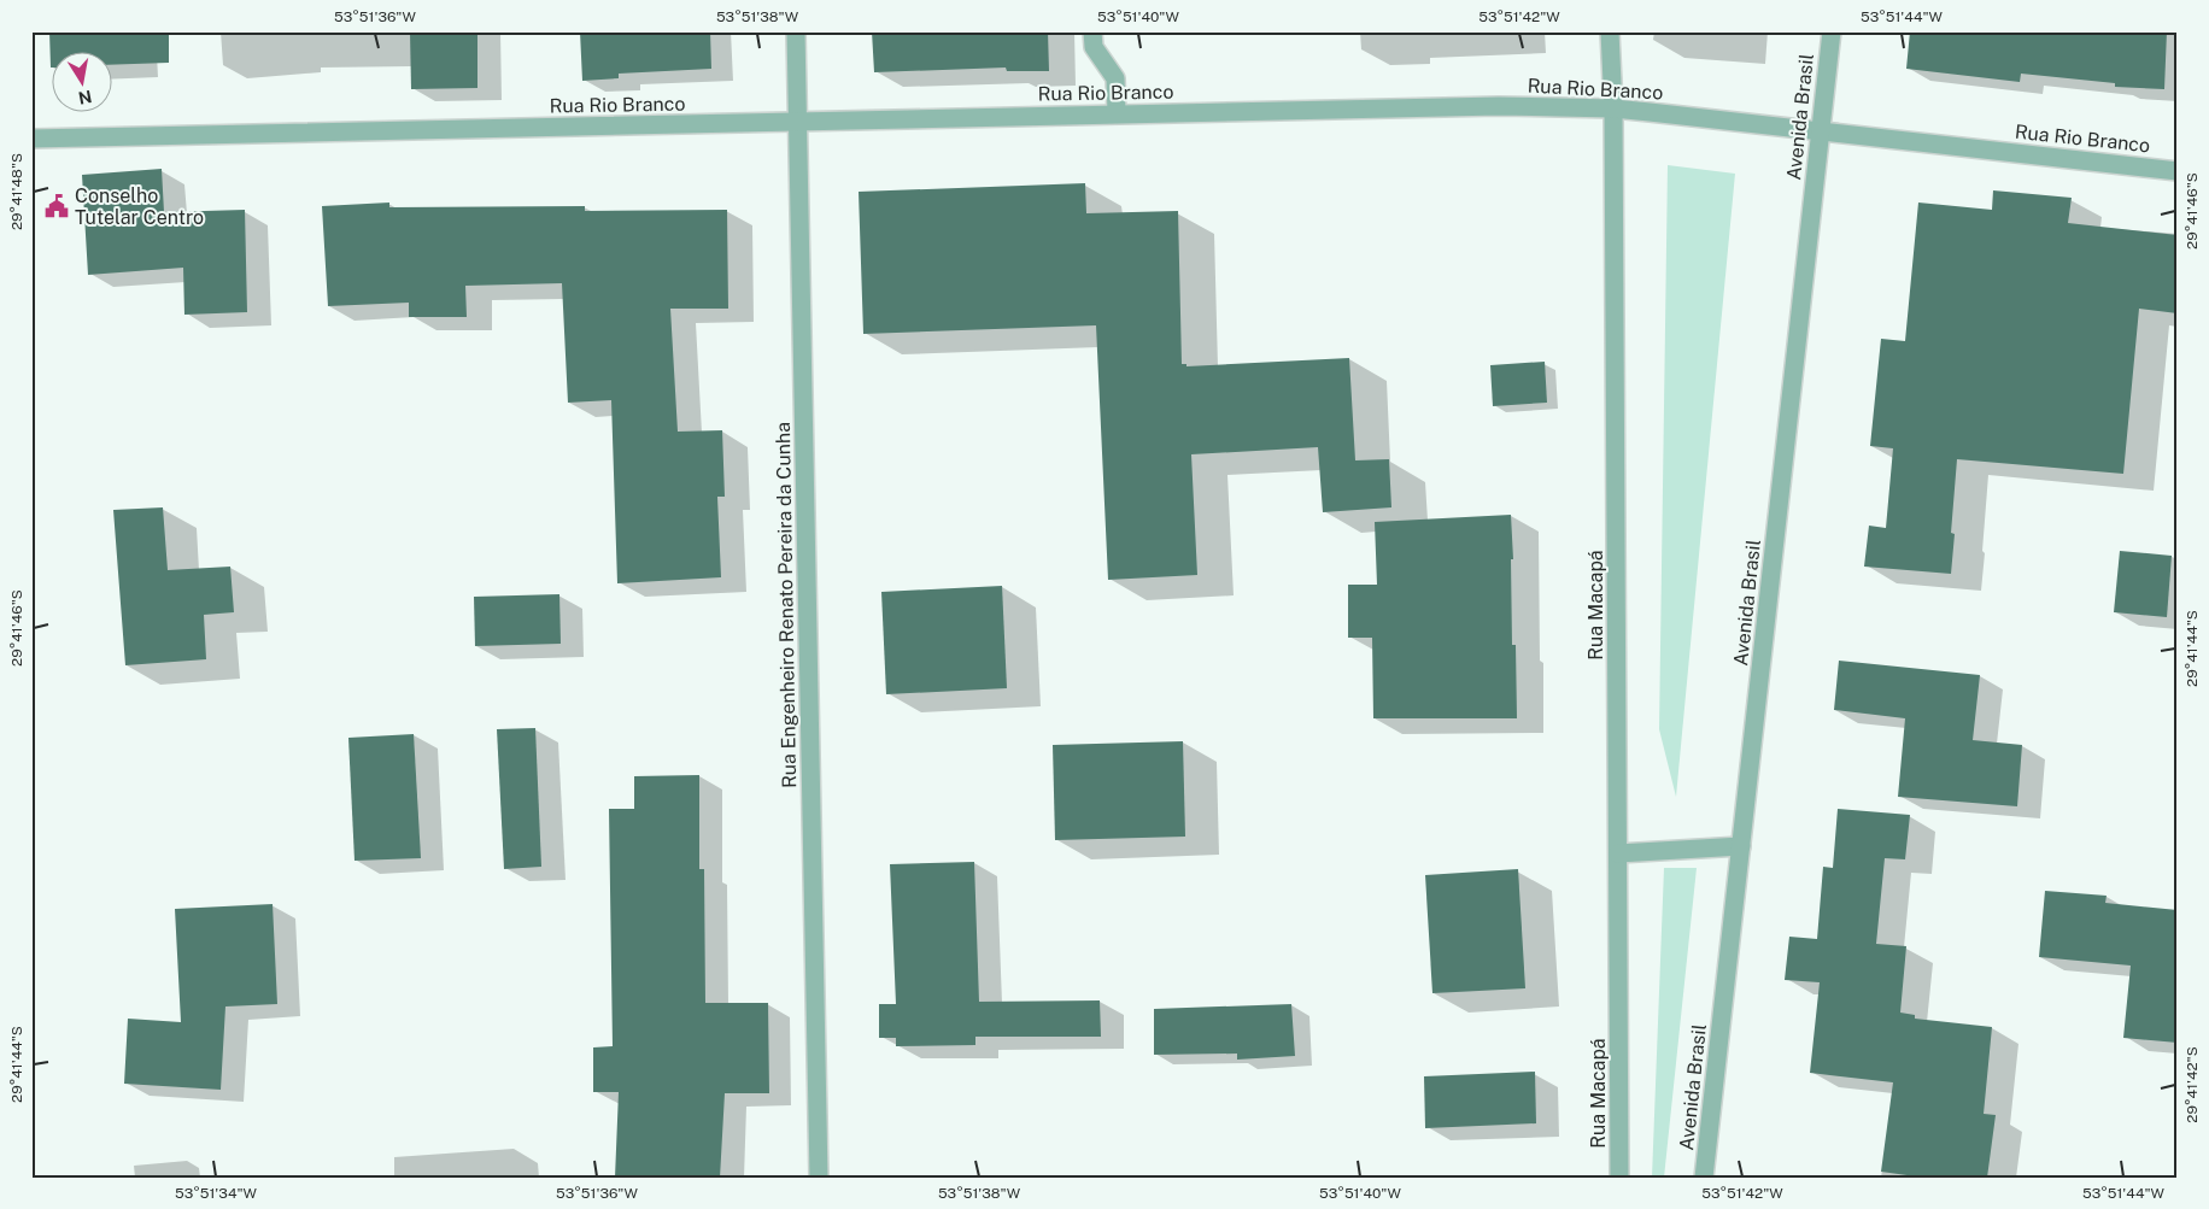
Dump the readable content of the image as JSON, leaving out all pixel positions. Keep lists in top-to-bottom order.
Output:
{
  "streets": {
    "street": [
      "Rua Rio Branco",
      "Avenida Brasil",
      "Rua Engenheiro Renato Pereira da Cunha",
      "Rua Macapá"
    ]
  },
  "crossings": [
    ["Rua Rio Branco", "Avenida Brasil"],
    ["Rua Rio Branco", "Rua Engenheiro Renato Pereira da Cunha"],
    ["Rua Rio Branco", "Rua Macapá"]
  ],
  "places": {
    "public building": ["Conselho Tutelar Centro"]
  },
  "north": "bottom",
  "coordinates": [
    "53°51'36\"W",
    "53°51'38\"W",
    "53°51'40\"W",
    "53°51'42\"W",
    "53°51'44\"W",
    "29°41'48\"S",
    "29°41'46\"S",
    "29°41'44\"S",
    "29°41'42\"S",
    "53°51'34\"W"
  ]
}
